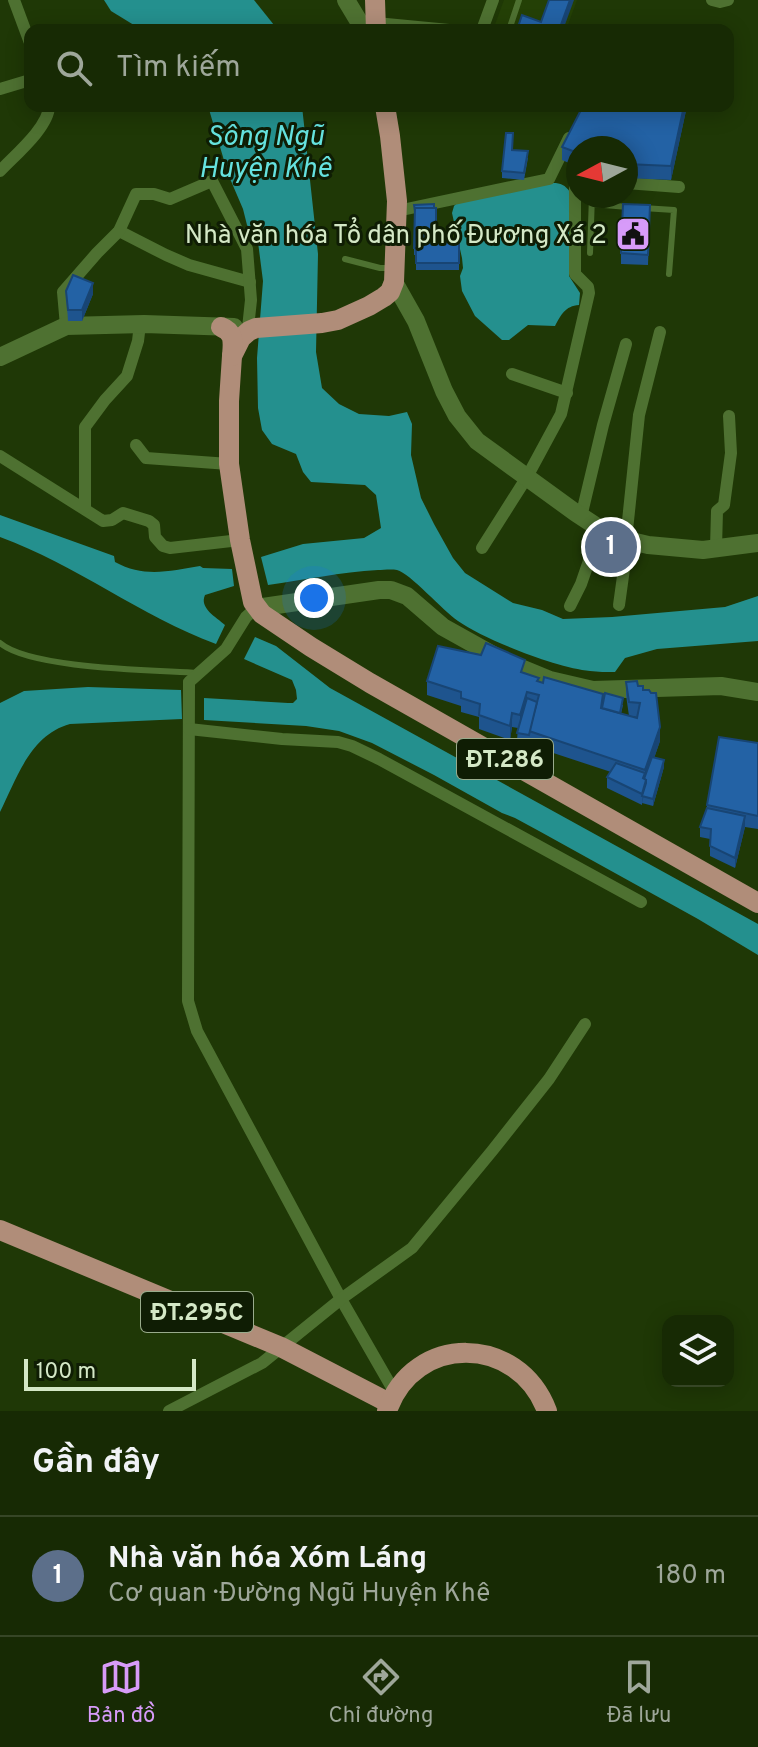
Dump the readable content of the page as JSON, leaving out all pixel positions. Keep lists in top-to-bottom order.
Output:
{
  "streets": {
    "main road": ["ĐT.286", "ĐT.295C"]
  },
  "water": ["Sông Ngũ Huyện Khê"],
  "places": {
    "public building": ["Nhà văn hóa Tổ dân phố Đương Xá 2"]
  },
  "scale_bar": "100 m",
  "north": "left",
  "page": {
    "search": "Tìm kiếm",
    "pins": "1",
    "scale": "100 m",
    "heading": "Gần đây",
    "list": [
      {
        "mark": "1",
        "name": "Nhà văn hóa Xóm Láng",
        "note": "Cơ quan · Đường Ngũ Huyện Khê",
        "value": "180 m"
      }
    ],
    "nav": ["Bản đồ", "Chỉ đường", "Đã lưu"]
  }
}
